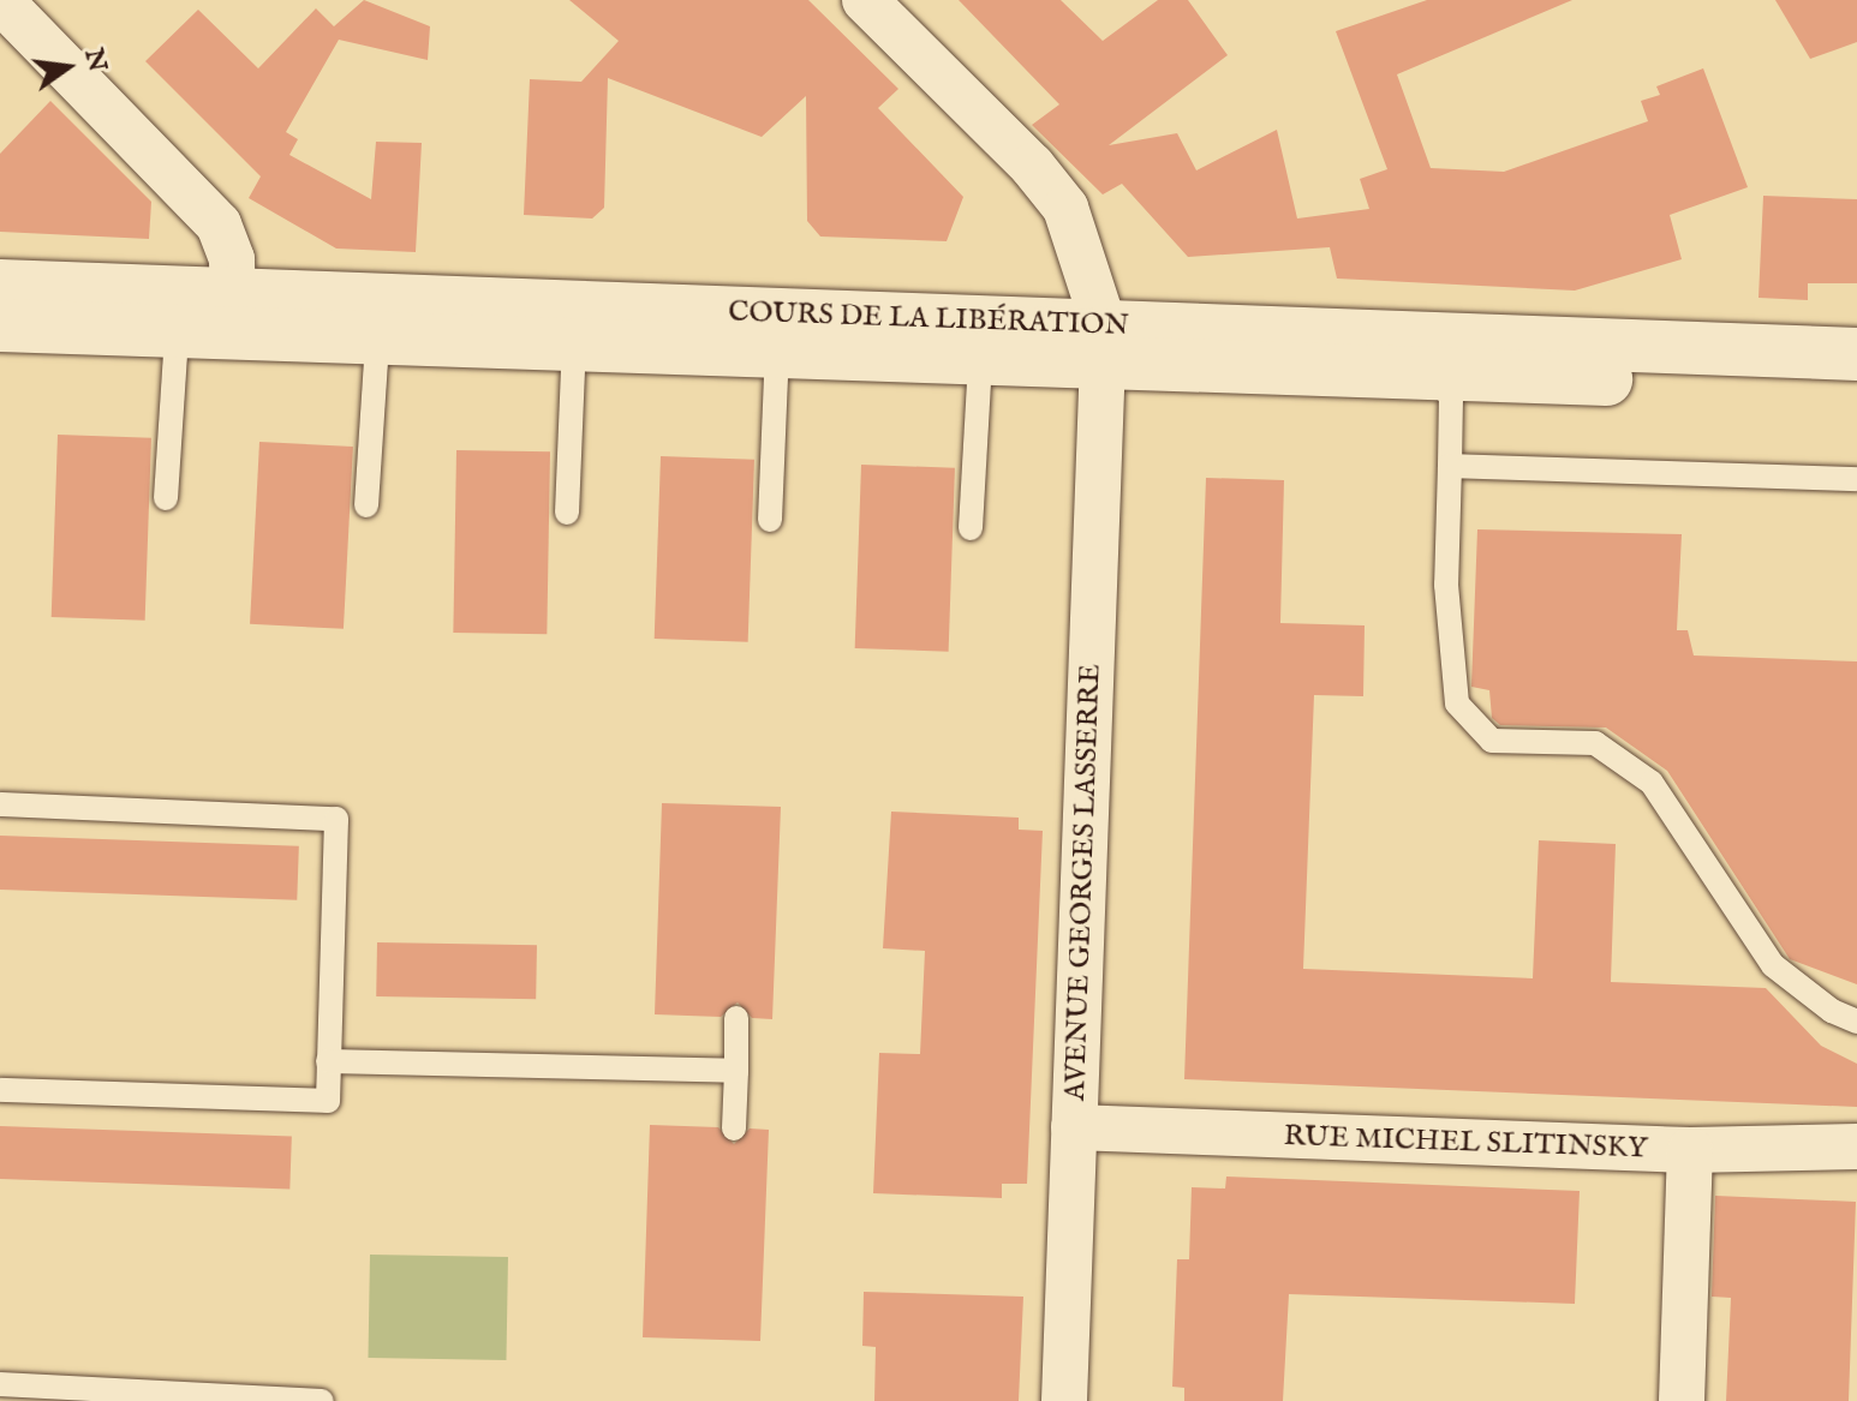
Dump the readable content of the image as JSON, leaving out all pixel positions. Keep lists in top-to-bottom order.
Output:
{
  "streets": {
    "main road": ["COURS DE LA LIBÉRATION"],
    "street": ["AVENUE GEORGES LASSERRE", "RUE MICHEL SLITINSKY"]
  },
  "crossings": [
    ["COURS DE LA LIBÉRATION", "AVENUE GEORGES LASSERRE"],
    ["AVENUE GEORGES LASSERRE", "RUE MICHEL SLITINSKY"]
  ],
  "north": "right"
}
